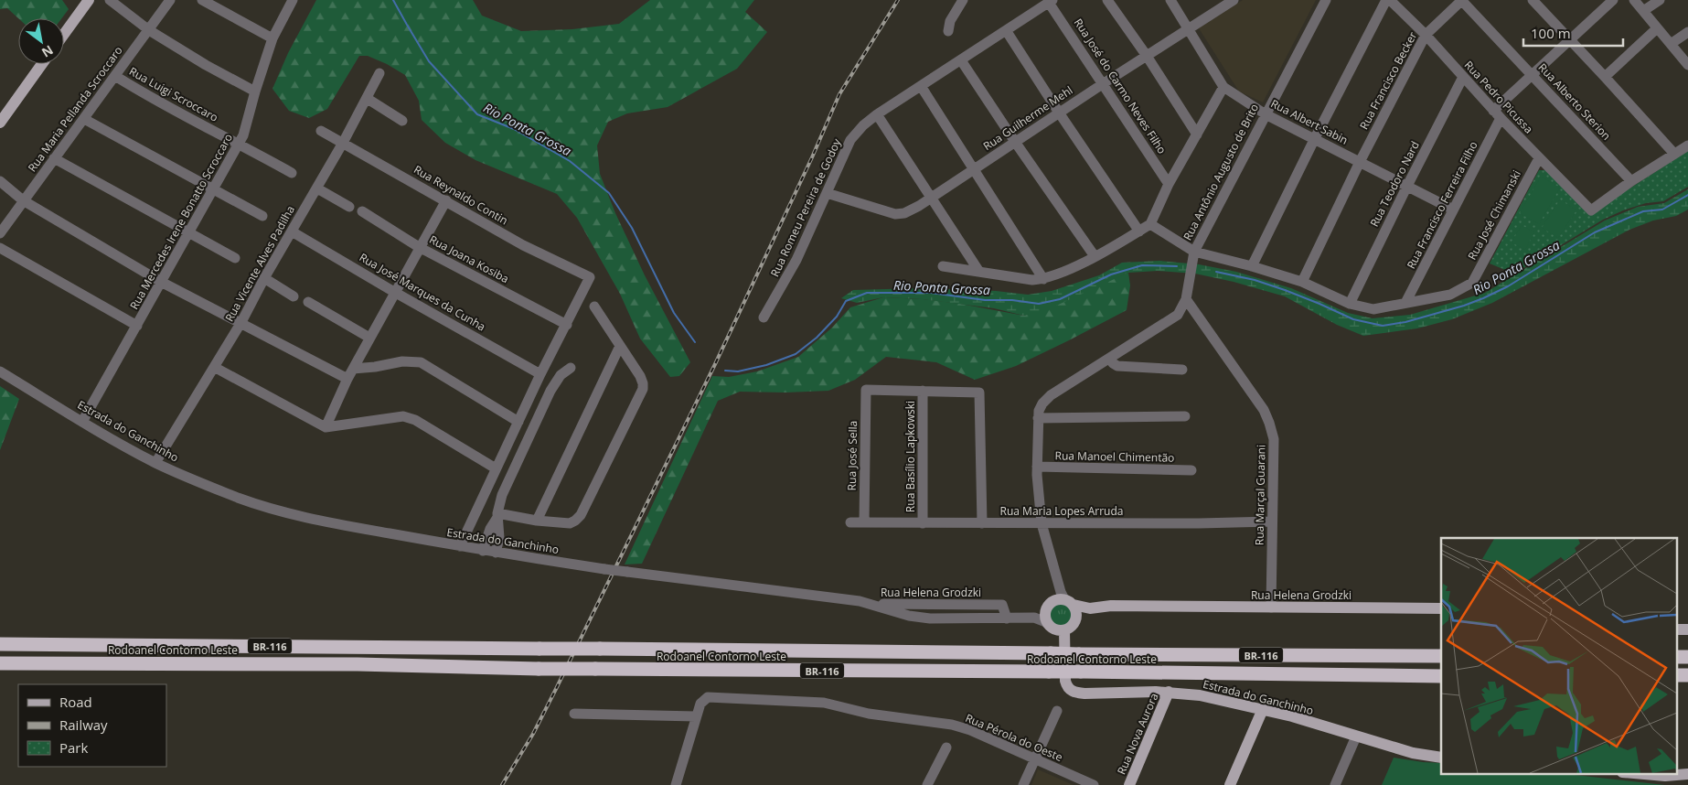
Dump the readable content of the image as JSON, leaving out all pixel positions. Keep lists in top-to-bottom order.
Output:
{
  "streets": {
    "highway": ["BR-116", "Rodoanel Contorno Leste"],
    "main road": ["Estrada do Ganchinho", "Rua Helena Grodzki", "Rua Nova Aurora"],
    "street": [
      "Rua Francisco Becker",
      "Rua José do Carmo Neves Filho",
      "Rua Luigi Scroccaro",
      "Rua Pedro Picussa",
      "Rua Alberto Sterion",
      "Rua Maria Pellanda Scroccaro",
      "Rua Guilherme Mehl",
      "Rua Albert Sabin",
      "Rua Antônio Augusto de Brito",
      "Rua Teodoro Nard",
      "Rua Reynaldo Contin",
      "Rua Francisco Ferreira Filho",
      "Rua Romeu Pereira de Godoy",
      "Rua José Chimanski",
      "Rua Mercedes Irene Bonatto Scroccaro",
      "Rua Joana Kosiba",
      "Rua Vicente Alves Padilha",
      "Rua José Marques da Cunha",
      "Rua José Sella",
      "Rua Basílio Lapkowski",
      "Rua Manoel Chimentão",
      "Rua Marçal Guarani",
      "Rua Maria Lopes Arruda",
      "Rua Pérola do Oeste"
    ]
  },
  "crossings": [
    ["Rua Francisco Becker", "Rua Pedro Picussa"],
    ["Rua Francisco Becker", "Rua Alberto Sterion"],
    ["Rua Francisco Becker", "Rua Albert Sabin"],
    ["Rua José do Carmo Neves Filho", "Rua Guilherme Mehl"],
    ["Rua José do Carmo Neves Filho", "Rua Romeu Pereira de Godoy"],
    ["Rua Luigi Scroccaro", "Rua Maria Pellanda Scroccaro"],
    ["Rua Luigi Scroccaro", "Rua Mercedes Irene Bonatto Scroccaro"],
    ["Rua Pedro Picussa", "Rua Alberto Sterion"],
    ["Rua Pedro Picussa", "Rua Teodoro Nard"],
    ["Rua Pedro Picussa", "Rua Francisco Ferreira Filho"],
    ["Rua Pedro Picussa", "Rua José Chimanski"],
    ["Rua Alberto Sterion", "Rua Francisco Ferreira Filho"],
    ["Rua Guilherme Mehl", "Rua Albert Sabin"],
    ["Rua Guilherme Mehl", "Rua Romeu Pereira de Godoy"],
    ["Rua Albert Sabin", "Rua Antônio Augusto de Brito"],
    ["Rua Albert Sabin", "Rua Teodoro Nard"],
    ["Rua Albert Sabin", "Rua Francisco Ferreira Filho"],
    ["Rua Antônio Augusto de Brito", "Estrada do Ganchinho"],
    ["Rua Antônio Augusto de Brito", "Rua Manoel Chimentão"],
    ["Rua Antônio Augusto de Brito", "Rua Marçal Guarani"],
    ["Rua Antônio Augusto de Brito", "Rua Maria Lopes Arruda"],
    ["Rua Antônio Augusto de Brito", "Rua Helena Grodzki"],
    ["Rua Reynaldo Contin", "Rua Joana Kosiba"],
    ["Rua Reynaldo Contin", "Rua Vicente Alves Padilha"],
    ["Rua Francisco Ferreira Filho", "Rua José Chimanski"],
    ["Rua Mercedes Irene Bonatto Scroccaro", "Estrada do Ganchinho"],
    ["Rua Vicente Alves Padilha", "Rua José Marques da Cunha"],
    ["Rua Vicente Alves Padilha", "Estrada do Ganchinho"],
    ["Estrada do Ganchinho", "Rua Helena Grodzki"],
    ["Estrada do Ganchinho", "Rua Nova Aurora"],
    ["Rua José Sella", "Rua Basílio Lapkowski"],
    ["Rua José Sella", "Rua Maria Lopes Arruda"],
    ["Rua Basílio Lapkowski", "Rua Maria Lopes Arruda"],
    ["Rua Marçal Guarani", "Rua Maria Lopes Arruda"],
    ["Rua Marçal Guarani", "Rua Helena Grodzki"]
  ],
  "water": ["Rio Ponta Grossa"],
  "legend": ["Road", "Railway", "Park"],
  "scale_bar": "100 m",
  "north": "bottom right"
}
